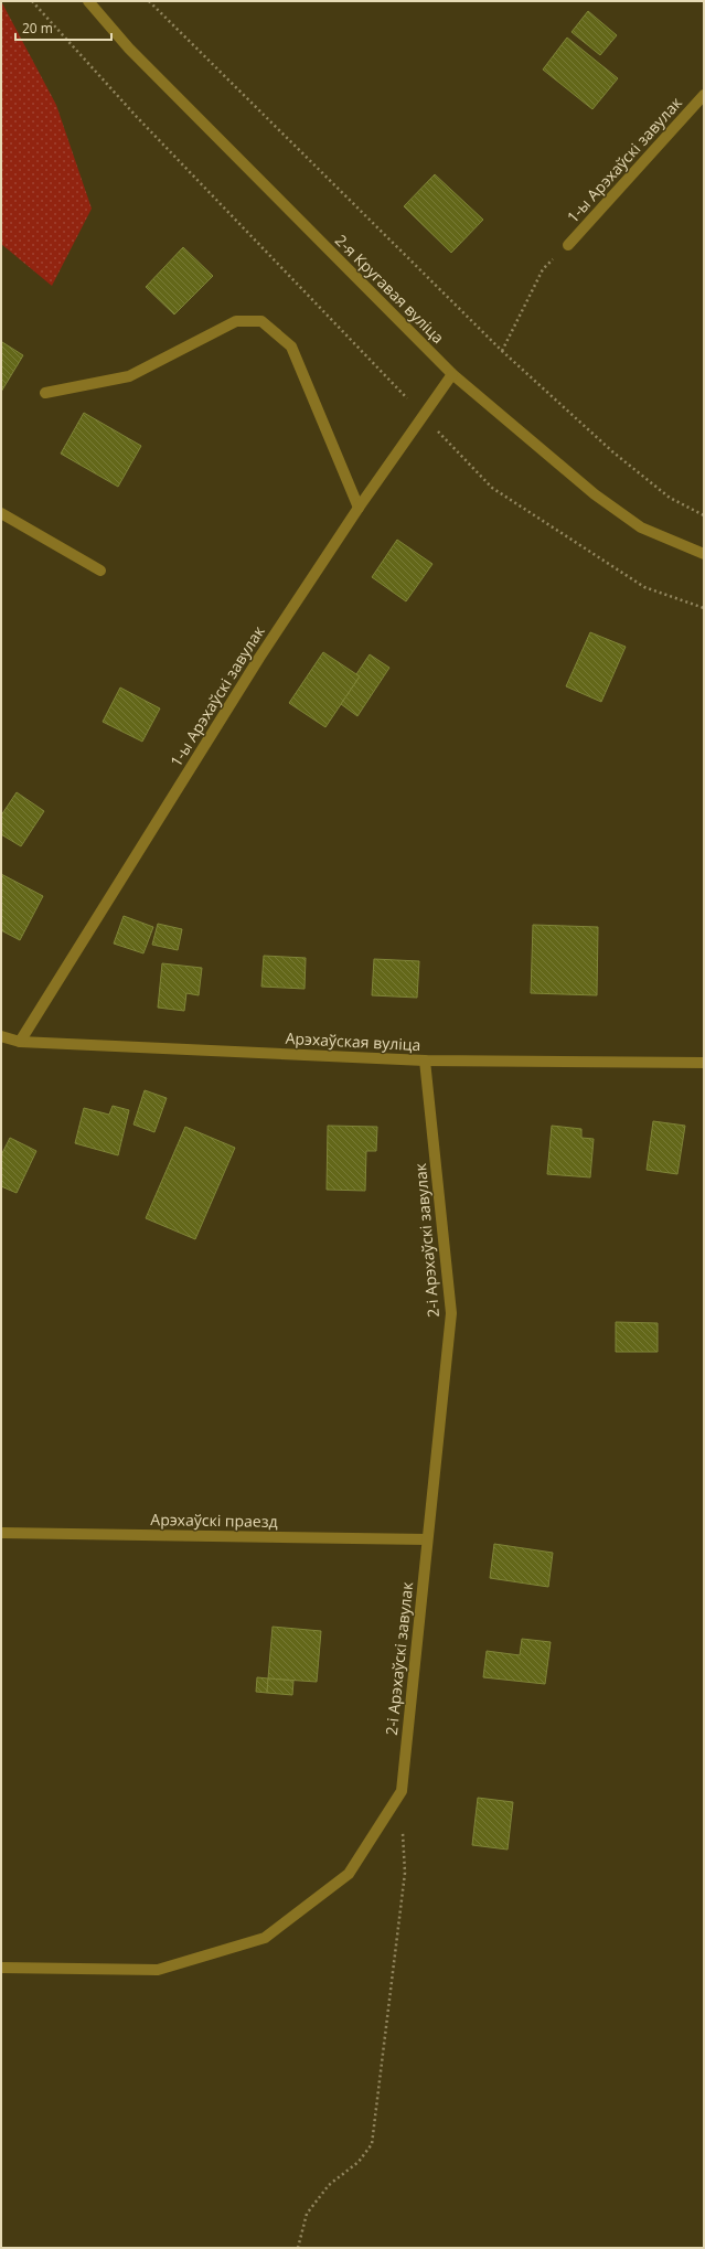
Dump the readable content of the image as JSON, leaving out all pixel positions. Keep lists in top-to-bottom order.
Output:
{
  "streets": {
    "street": [
      "1-ы Арэхаўскі завулак",
      "2-я Кругавая вуліца",
      "Арэхаўская вуліца",
      "2-і Арэхаўскі завулак",
      "Арэхаўскі праезд"
    ]
  },
  "crossings": [
    ["1-ы Арэхаўскі завулак", "2-я Кругавая вуліца"],
    ["1-ы Арэхаўскі завулак", "Арэхаўская вуліца"],
    ["Арэхаўская вуліца", "2-і Арэхаўскі завулак"],
    ["2-і Арэхаўскі завулак", "Арэхаўскі праезд"]
  ],
  "scale_bar": "20 m"
}
